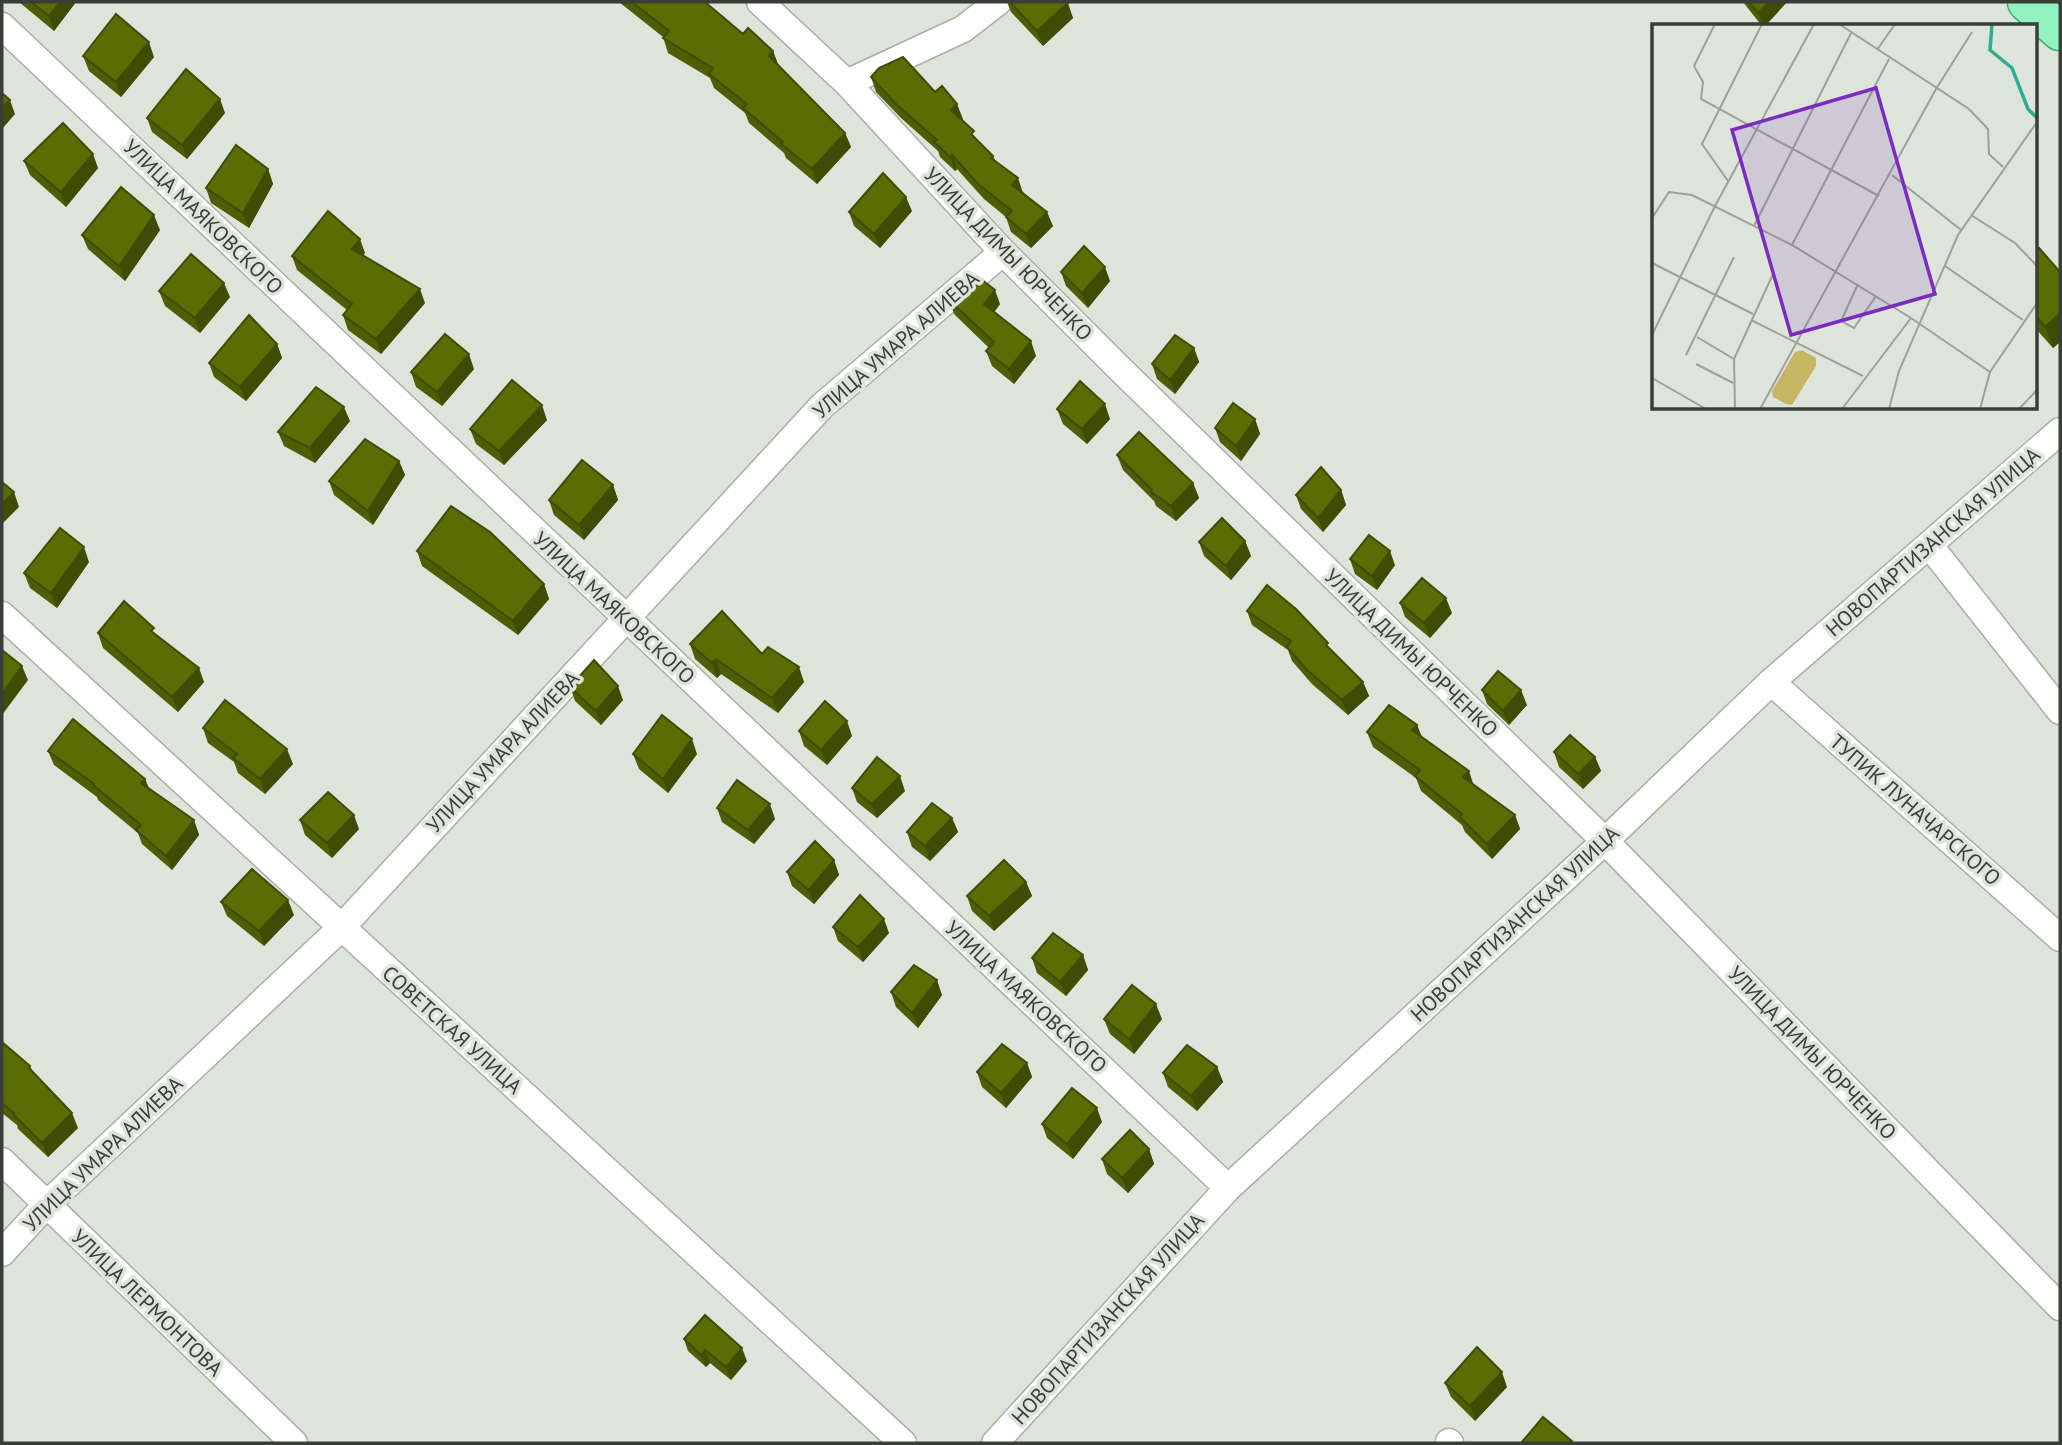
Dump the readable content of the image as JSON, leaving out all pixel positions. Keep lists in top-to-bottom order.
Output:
{
  "streets": {
    "street": [
      "УЛИЦА МАЯКОВСКОГО",
      "УЛИЦА ДИМЫ ЮРЧЕНКО",
      "УЛИЦА УМАРА АЛИЕВА",
      "НОВОПАРТИЗАНСКАЯ УЛИЦА",
      "ТУПИК ЛУНАЧАРСКОГО",
      "СОВЕТСКАЯ УЛИЦА",
      "УЛИЦА ЛЕРМОНТОВА"
    ]
  },
  "crossings": [
    ["УЛИЦА МАЯКОВСКОГО", "УЛИЦА УМАРА АЛИЕВА"],
    ["УЛИЦА МАЯКОВСКОГО", "НОВОПАРТИЗАНСКАЯ УЛИЦА"],
    ["УЛИЦА ДИМЫ ЮРЧЕНКО", "УЛИЦА УМАРА АЛИЕВА"],
    ["УЛИЦА ДИМЫ ЮРЧЕНКО", "НОВОПАРТИЗАНСКАЯ УЛИЦА"],
    ["УЛИЦА УМАРА АЛИЕВА", "СОВЕТСКАЯ УЛИЦА"],
    ["УЛИЦА УМАРА АЛИЕВА", "УЛИЦА ЛЕРМОНТОВА"],
    ["НОВОПАРТИЗАНСКАЯ УЛИЦА", "ТУПИК ЛУНАЧАРСКОГО"]
  ]
}
